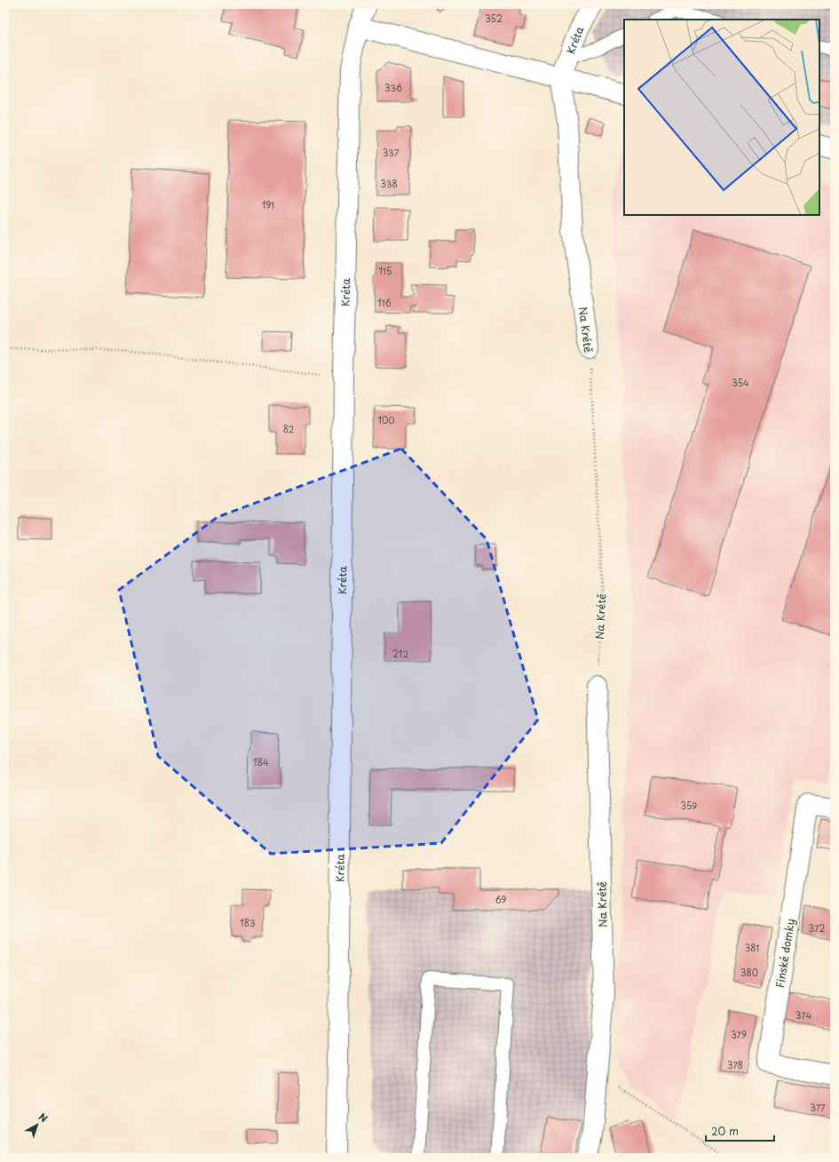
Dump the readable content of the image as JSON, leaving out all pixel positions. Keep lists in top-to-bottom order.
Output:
{
  "streets": {
    "street": ["Kréta", "Na Krétě", "Finské domky"]
  },
  "crossings": [
    ["Kréta", "Na Krétě"]
  ],
  "house_numbers": [
    "352",
    "336",
    "337",
    "338",
    "191",
    "115",
    "116",
    "354",
    "100",
    "82",
    "212",
    "184",
    "359",
    "69",
    "183",
    "372",
    "381",
    "380",
    "374",
    "379",
    "378",
    "377"
  ],
  "scale_bar": "20 m",
  "north": "top right"
}
